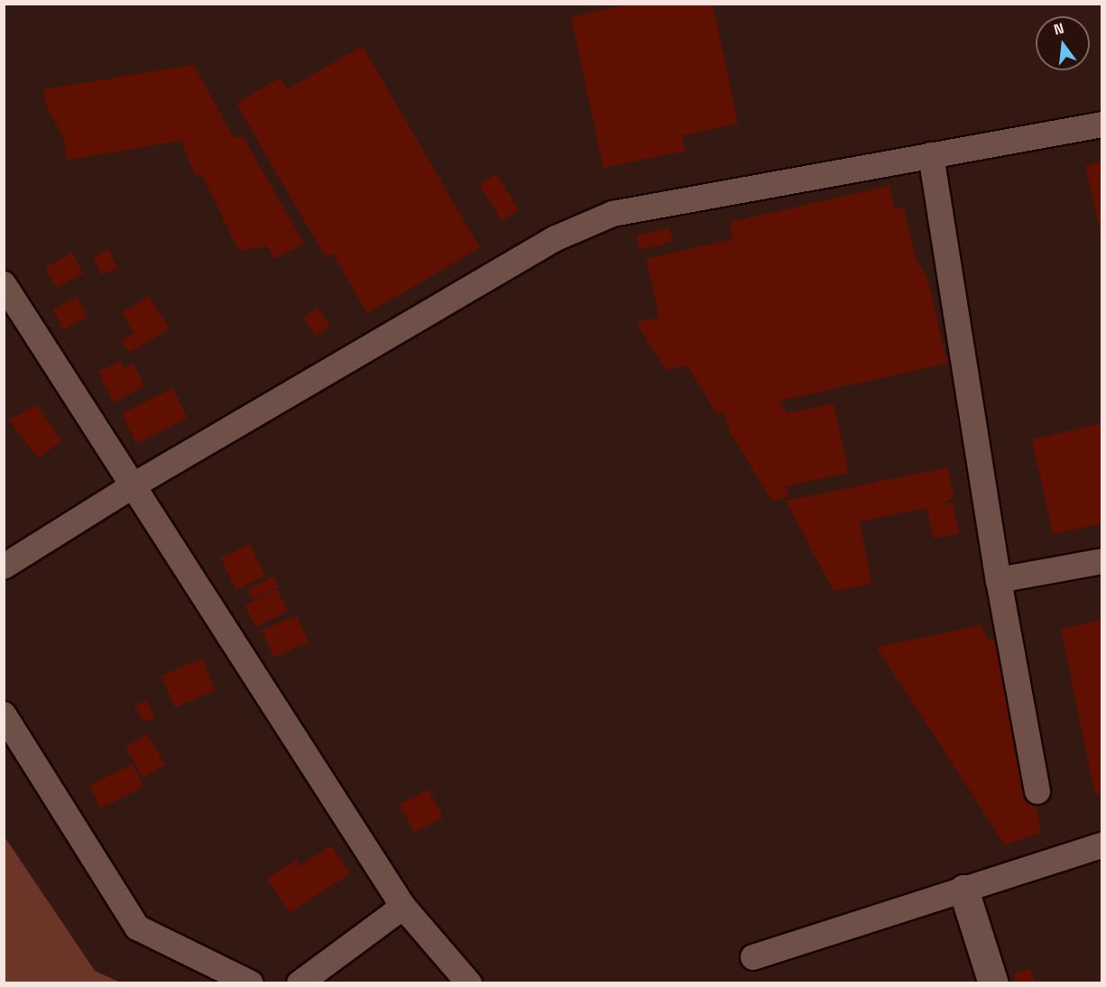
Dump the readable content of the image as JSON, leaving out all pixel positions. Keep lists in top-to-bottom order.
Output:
{
  "north": "top"
}
